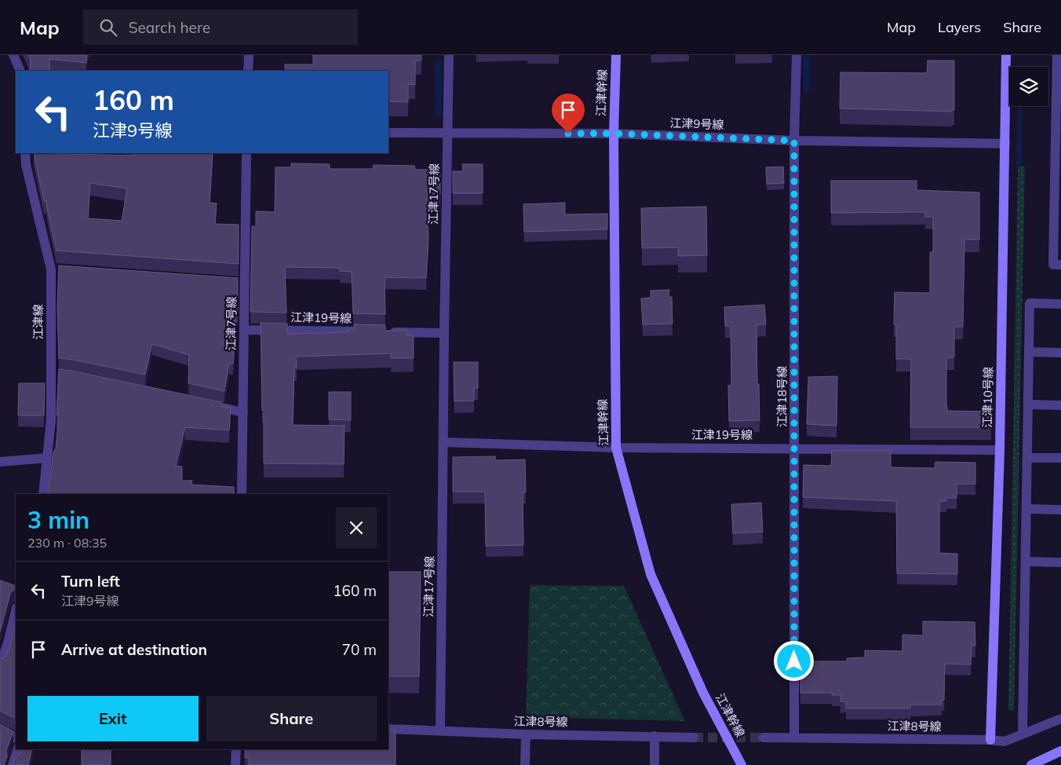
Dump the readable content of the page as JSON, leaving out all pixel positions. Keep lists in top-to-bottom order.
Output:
{
  "streets": {
    "street": [
      "江津幹線",
      "江津9号線",
      "江津17号線",
      "江津19号線",
      "江津線",
      "江津7号線",
      "江津18号線",
      "江津10号線",
      "江津8号線"
    ]
  },
  "crossings": [
    ["江津幹線", "江津9号線"],
    ["江津幹線", "江津19号線"],
    ["江津9号線", "江津17号線"],
    ["江津9号線", "江津18号線"],
    ["江津9号線", "江津10号線"],
    ["江津17号線", "江津19号線"],
    ["江津17号線", "江津8号線"],
    ["江津19号線", "江津7号線"],
    ["江津19号線", "江津18号線"],
    ["江津19号線", "江津10号線"],
    ["江津18号線", "江津8号線"],
    ["江津10号線", "江津8号線"]
  ],
  "page": {
    "header": "Map",
    "search": "Search here",
    "nav": ["Map", "Layers", "Share"],
    "turn": ["160 m", "江津9号線"],
    "heading": ["3 min", "230 m · 08:35"],
    "list": [
      {
        "name": "Turn left",
        "note": "江津9号線",
        "value": "160 m"
      },
      {
        "name": "Arrive at destination",
        "value": "70 m"
      }
    ],
    "buttons": ["Exit", "Share"]
  }
}
